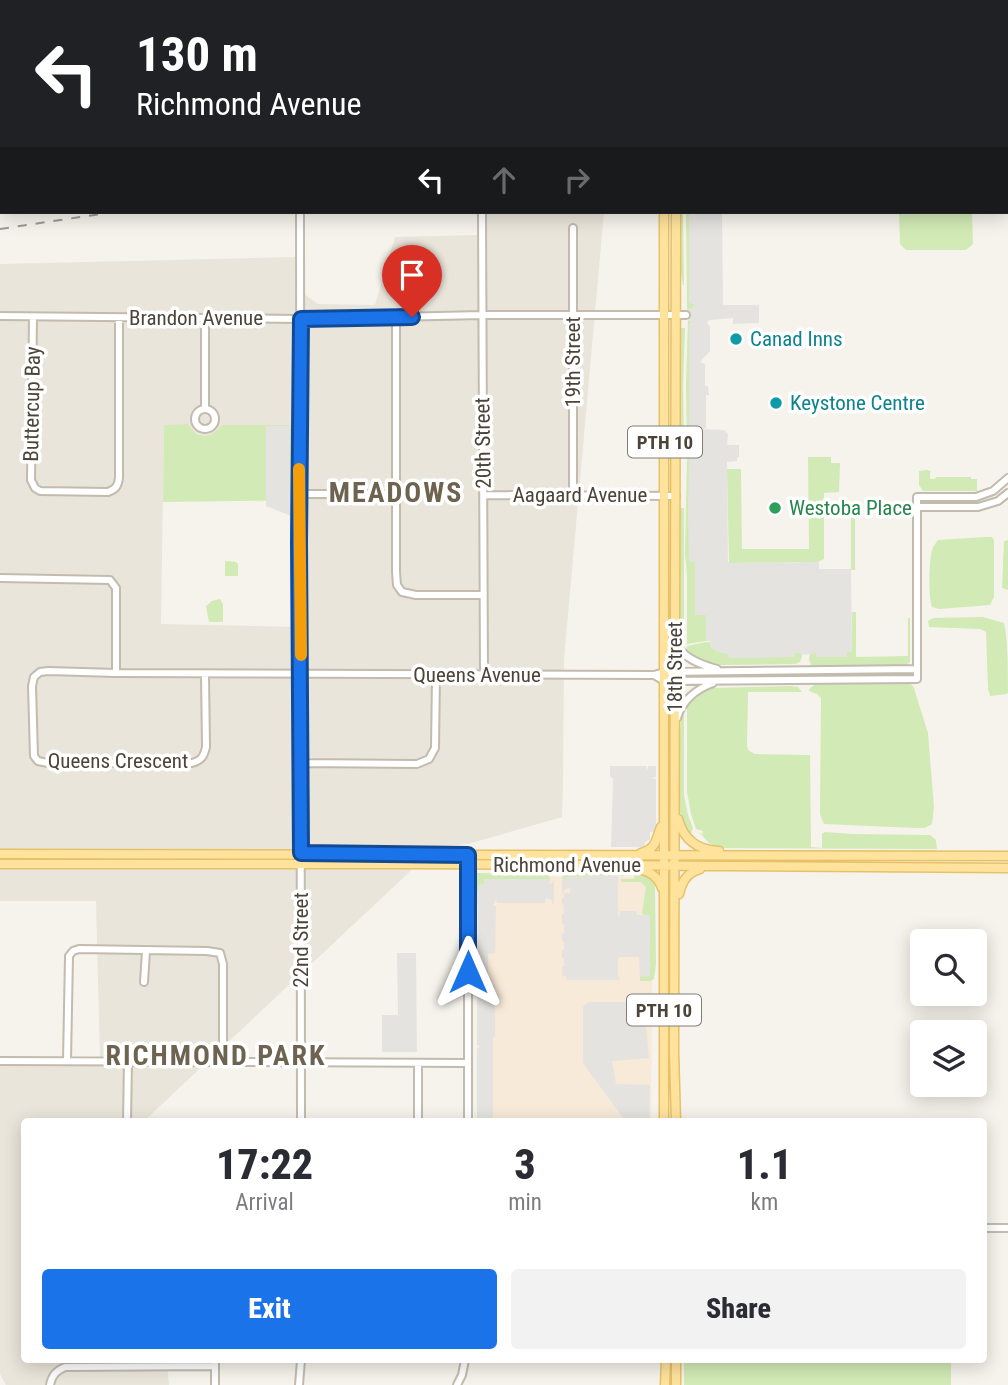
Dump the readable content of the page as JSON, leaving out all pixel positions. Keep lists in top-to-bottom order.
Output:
{
  "streets": {
    "main road": ["PTH 10", "18th Street", "Richmond Avenue"],
    "street": [
      "Brandon Avenue",
      "19th Street",
      "Buttercup Bay",
      "20th Street",
      "Aagaard Avenue",
      "Queens Avenue",
      "Queens Crescent",
      "22nd Street"
    ]
  },
  "crossings": [
    ["Brandon Avenue", "19th Street"],
    ["Brandon Avenue", "Buttercup Bay"],
    ["Brandon Avenue", "20th Street"],
    ["Brandon Avenue", "18th Street"],
    ["Brandon Avenue", "22nd Street"],
    ["19th Street", "Aagaard Avenue"],
    ["20th Street", "Aagaard Avenue"],
    ["20th Street", "Queens Avenue"],
    ["Aagaard Avenue", "18th Street"],
    ["18th Street", "Queens Avenue"],
    ["18th Street", "Richmond Avenue"],
    ["Queens Avenue", "Queens Crescent"],
    ["Queens Avenue", "22nd Street"],
    ["Queens Crescent", "22nd Street"],
    ["Richmond Avenue", "22nd Street"]
  ],
  "districts": ["MEADOWS", "RICHMOND PARK"],
  "places": ["Canad Inns", "Keystone Centre", "Westoba Place"],
  "page": {
    "turn": ["130 m", "Richmond Avenue"],
    "eta": [
      "17:22",
      "Arrival",
      "3",
      "min",
      "1.1",
      "km"
    ],
    "buttons": ["Exit", "Share"]
  }
}
